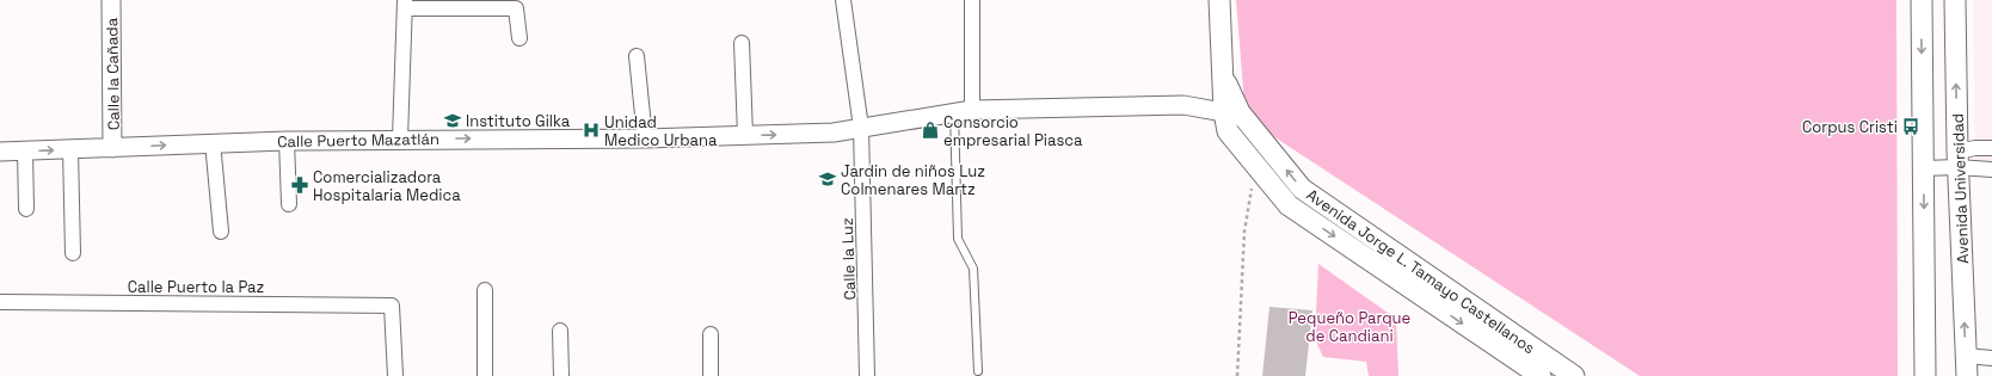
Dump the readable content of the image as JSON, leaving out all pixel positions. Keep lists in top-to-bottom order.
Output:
{
  "streets": {
    "main road": ["Avenida Universidad", "Avenida Jorge L. Tamayo Castellanos"],
    "street": [
      "Calle la Cañada",
      "Calle Puerto Mazatlán",
      "Calle la Luz",
      "Calle Puerto la Paz"
    ]
  },
  "crossings": [
    ["Calle la Cañada", "Calle Puerto Mazatlán"],
    ["Calle Puerto Mazatlán", "Calle la Luz"],
    ["Calle Puerto Mazatlán", "Avenida Jorge L. Tamayo Castellanos"]
  ],
  "one_way": ["Calle Puerto Mazatlán"],
  "parks": ["Pequeño Parque de Candiani"],
  "places": {
    "school or university": ["Instituto Gilka", "Jardin de niños Luz Colmenares Martz"],
    "bus stop": ["Corpus Cristi"],
    "hospital": ["Unidad Medico Urbana"],
    "shop": ["Consorcio empresarial Piasca"],
    "pharmacy": ["Comercializadora Hospitalaria Medica"]
  }
}
